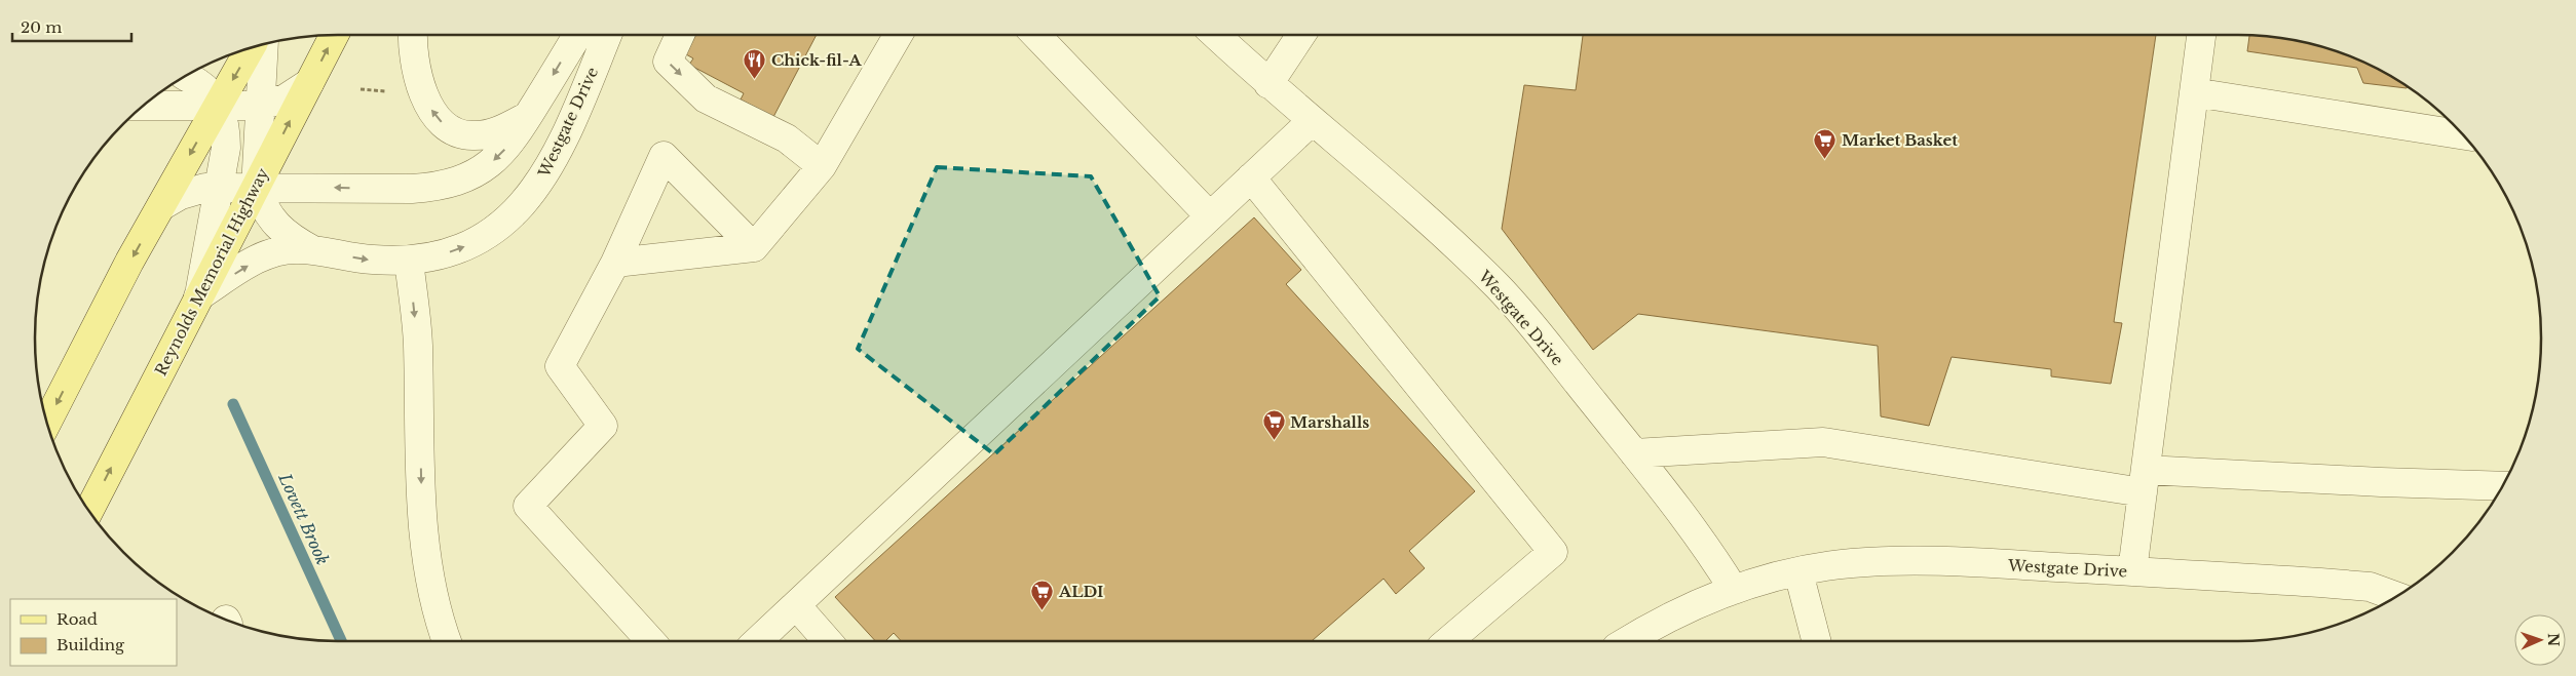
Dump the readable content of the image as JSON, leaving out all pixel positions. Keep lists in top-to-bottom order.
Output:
{
  "streets": {
    "main road": ["Reynolds Memorial Highway"],
    "street": ["Westgate Drive"]
  },
  "crossings": [
    ["Westgate Drive", "Reynolds Memorial Highway"]
  ],
  "water": ["Lovett Brook"],
  "places": {
    "restaurant": ["Chick-fil-A"],
    "supermarket": ["Market Basket", "Marshalls", "ALDI"]
  },
  "legend": ["Road", "Building"],
  "scale_bar": "20 m",
  "north": "right"
}
